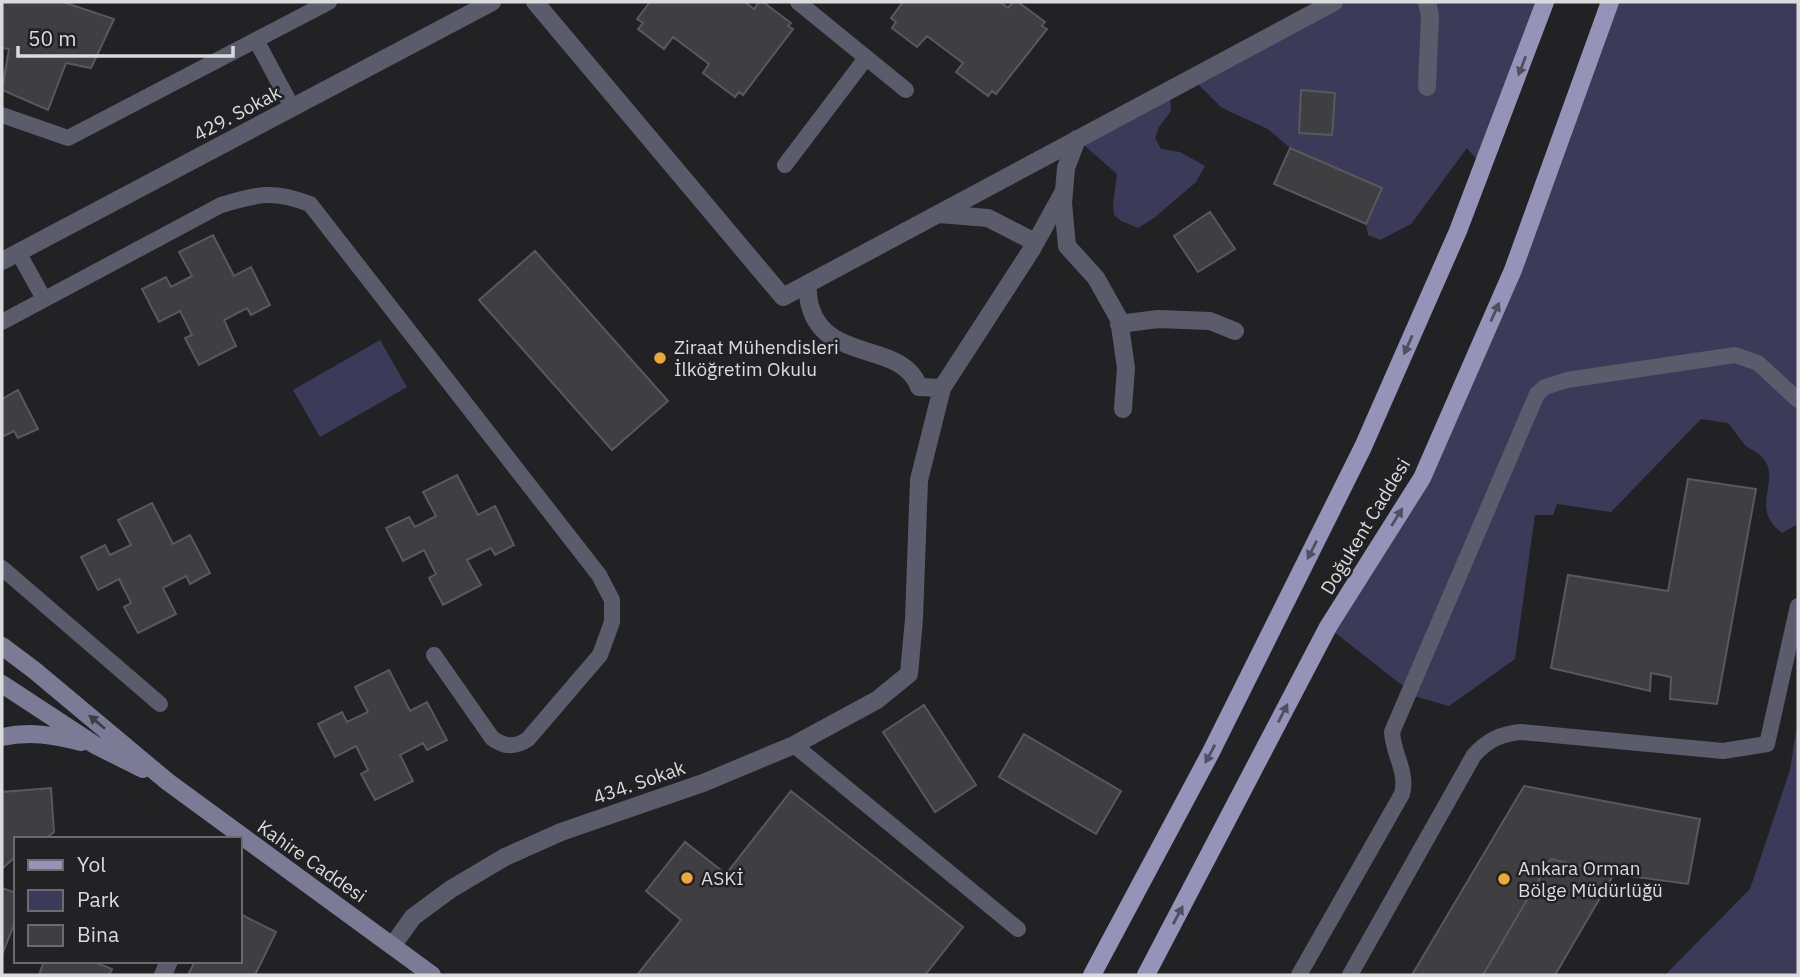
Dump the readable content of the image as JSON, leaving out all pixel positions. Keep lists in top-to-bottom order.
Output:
{
  "streets": {
    "main road": ["Doğukent Caddesi", "Kahire Caddesi"],
    "street": ["429. Sokak", "434. Sokak"]
  },
  "crossings": [
    ["434. Sokak", "Kahire Caddesi"]
  ],
  "places": ["Ziraat Mühendisleri İlköğretim Okulu", "ASKİ", "Ankara Orman Bölge Müdürlüğü"],
  "legend": ["Yol", "Park", "Bina"],
  "scale_bar": "50 m"
}
